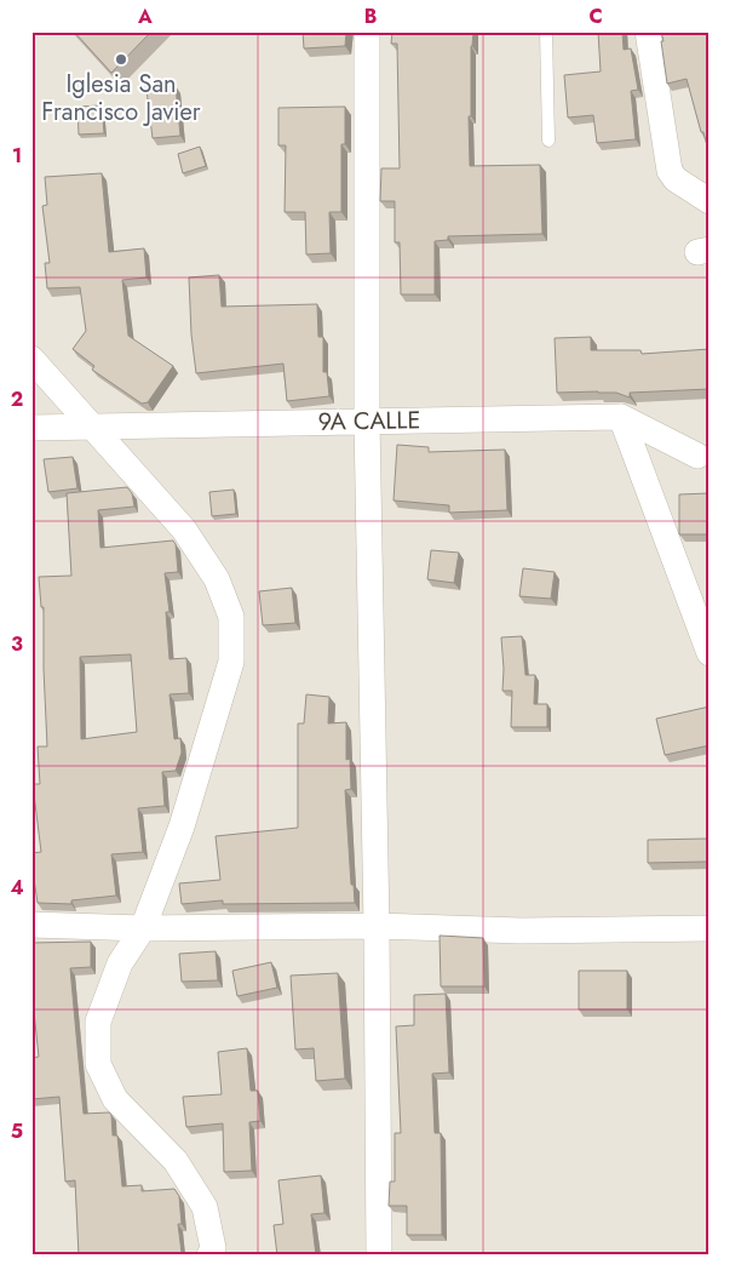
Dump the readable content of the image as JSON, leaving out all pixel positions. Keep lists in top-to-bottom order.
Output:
{
  "streets": {
    "street": ["9A CALLE"]
  },
  "places": ["Iglesia San Francisco Javier"],
  "grid": {
    "columns": ["A", "B", "C"],
    "rows": [
      "1",
      "2",
      "3",
      "4",
      "5"
    ]
  }
}
